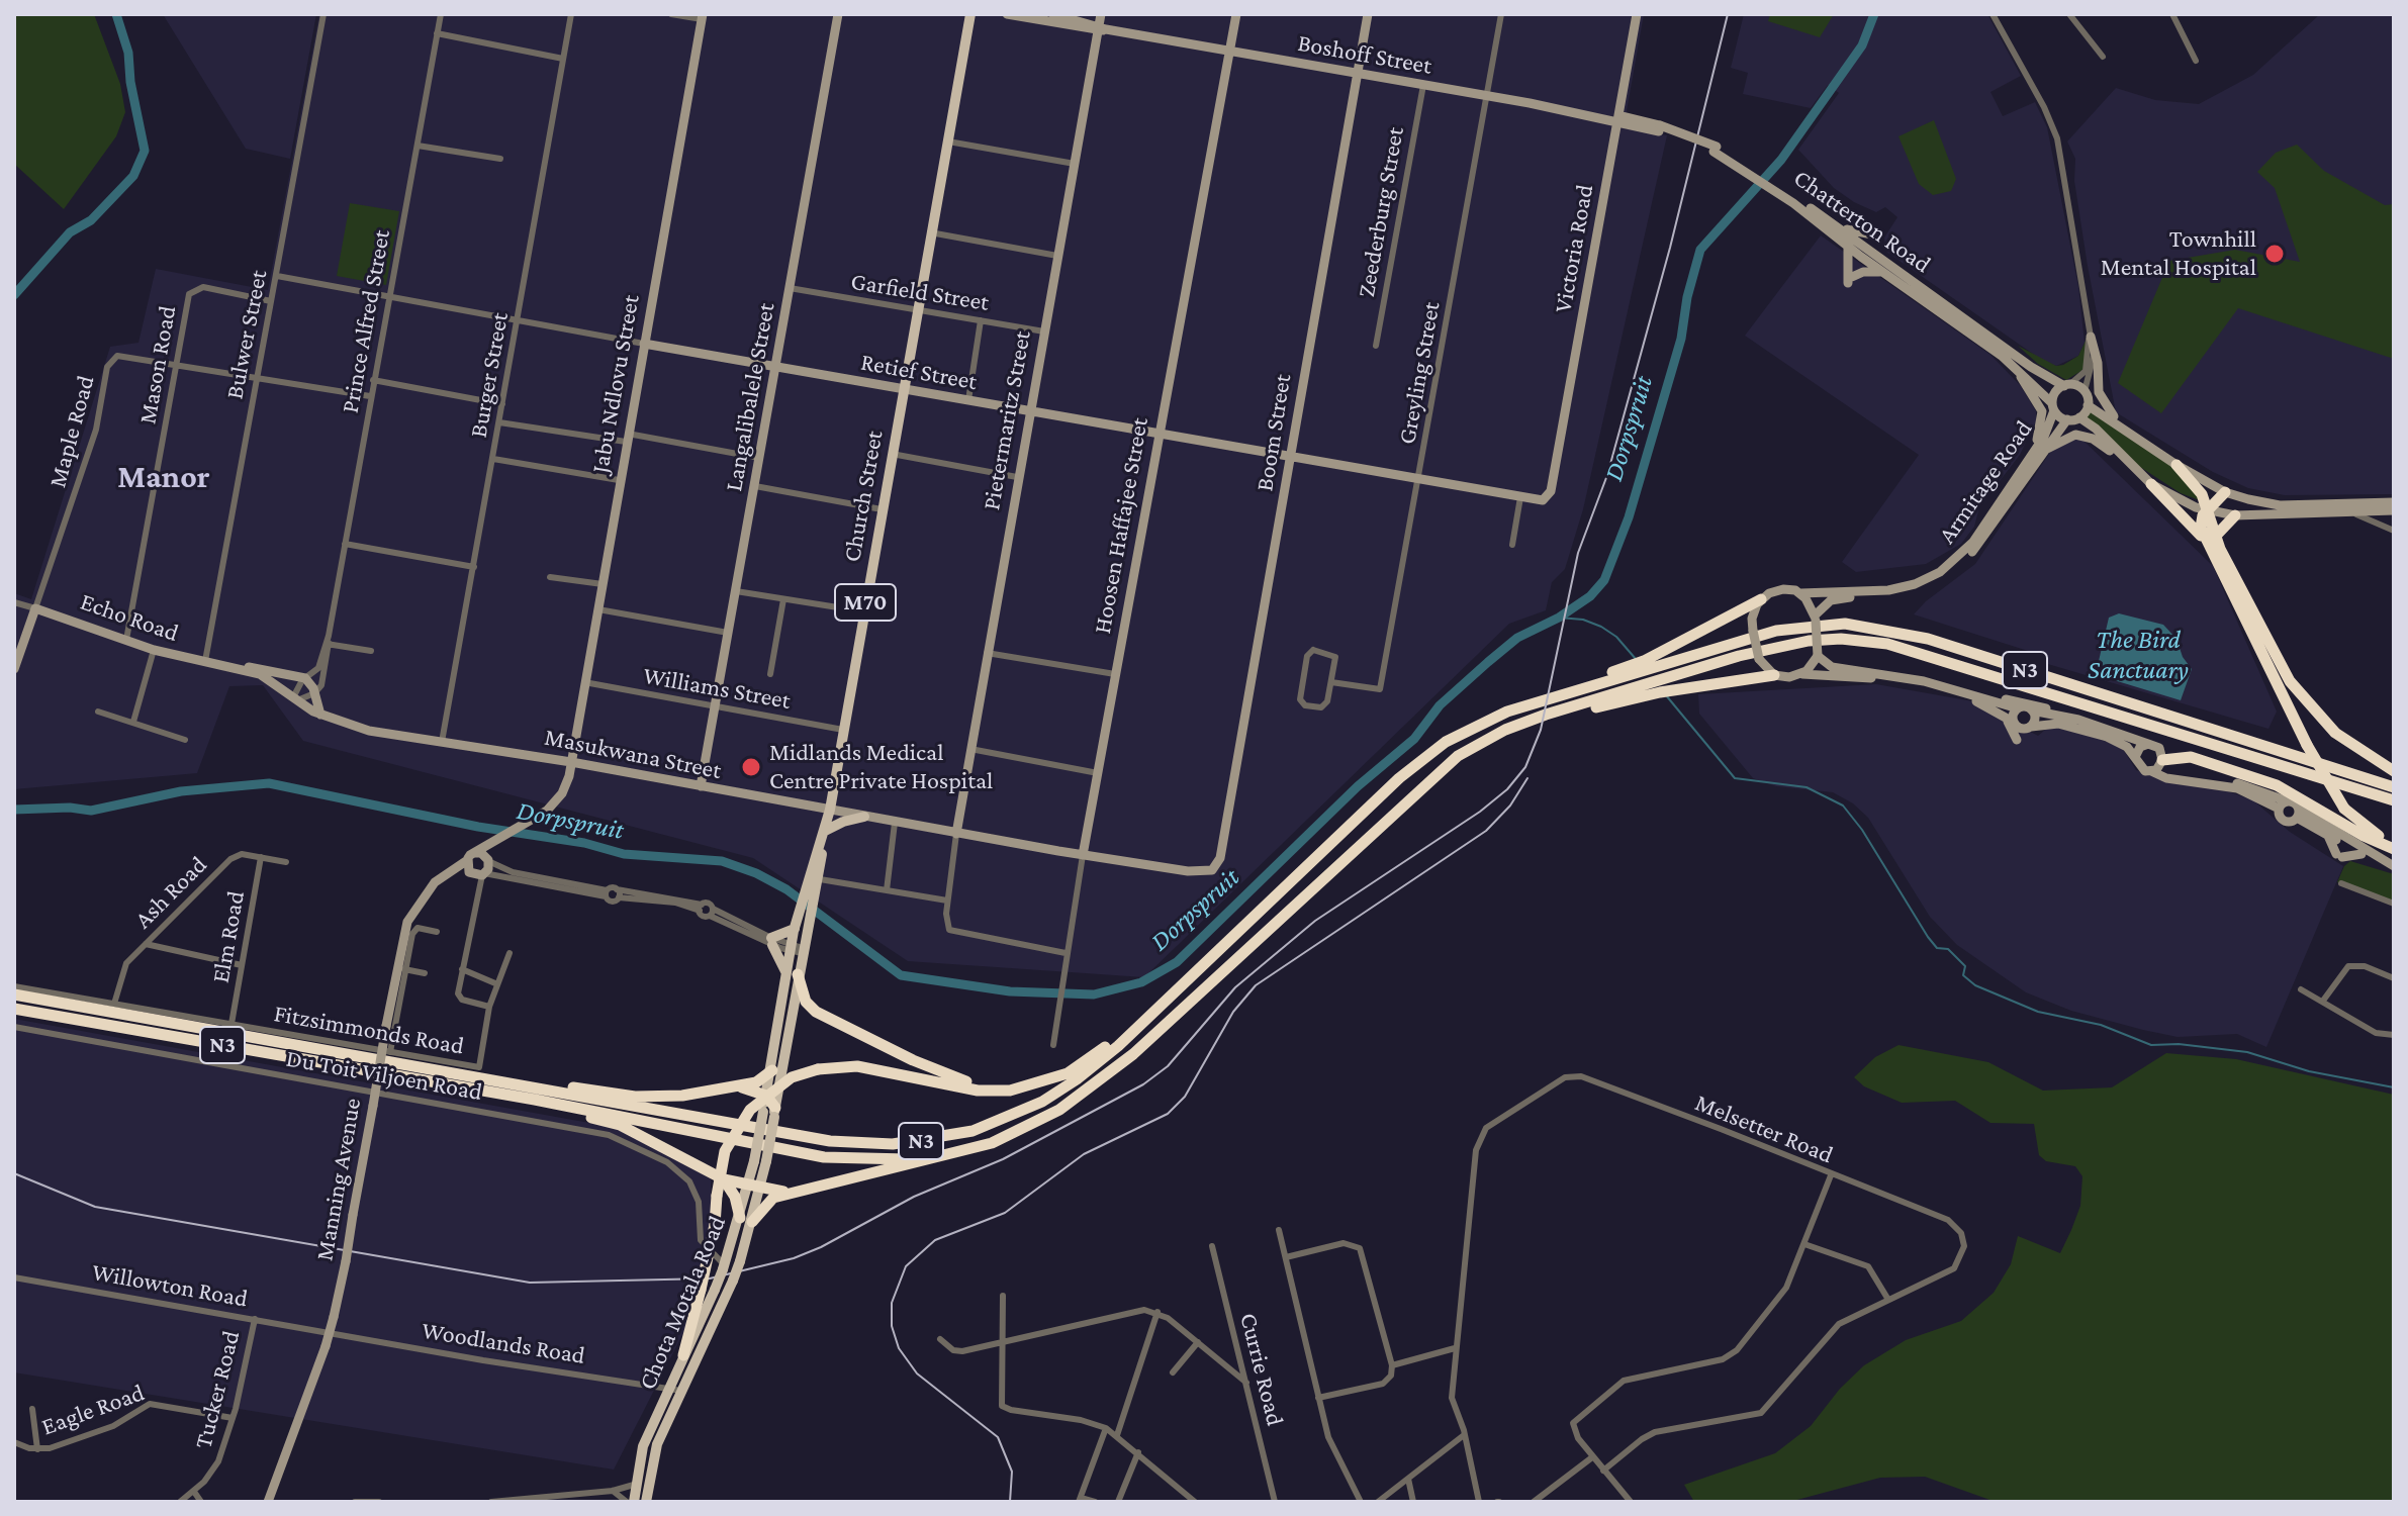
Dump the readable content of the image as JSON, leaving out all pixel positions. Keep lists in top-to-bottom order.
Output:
{
  "streets": {
    "highway": ["N3"],
    "main road": ["Church Street", "M70", "Chota Motala Road"],
    "street": [
      "Boshoff Street",
      "Zeederburg Street",
      "Chatterton Road",
      "Victoria Road",
      "Garfield Street",
      "Prince Alfred Street",
      "Bulwer Street",
      "Mason Road",
      "Retief Street",
      "Greyling Street",
      "Burger Street",
      "Jabu Ndlovu Street",
      "Langalibalele Street",
      "Pietermaritz Street",
      "Maple Road",
      "Boom Street",
      "Armitage Road",
      "Hoosen Haffajee Street",
      "Echo Road",
      "Williams Street",
      "Masukwana Street",
      "Ash Road",
      "Elm Road",
      "Fitzsimmonds Road",
      "Du Toit Viljoen Road",
      "Melsetter Road",
      "Manning Avenue",
      "Willowton Road",
      "Woodlands Road",
      "Currie Road",
      "Tucker Road",
      "Eagle Road"
    ]
  },
  "crossings": [
    ["Boshoff Street", "Zeederburg Street"],
    ["Boshoff Street", "Chatterton Road"],
    ["Boshoff Street", "Victoria Road"],
    ["Boshoff Street", "Greyling Street"],
    ["Boshoff Street", "Pietermaritz Street"],
    ["Boshoff Street", "Boom Street"],
    ["Boshoff Street", "Hoosen Haffajee Street"],
    ["Chatterton Road", "Victoria Road"],
    ["Chatterton Road", "Armitage Road"],
    ["Victoria Road", "Retief Street"],
    ["Garfield Street", "Langalibalele Street"],
    ["Garfield Street", "Pietermaritz Street"],
    ["Garfield Street", "Church Street"],
    ["Prince Alfred Street", "Retief Street"],
    ["Prince Alfred Street", "Maple Road"],
    ["Prince Alfred Street", "Echo Road"],
    ["Bulwer Street", "Mason Road"],
    ["Bulwer Street", "Retief Street"],
    ["Bulwer Street", "Maple Road"],
    ["Bulwer Street", "Echo Road"],
    ["Mason Road", "Maple Road"],
    ["Mason Road", "Echo Road"],
    ["Retief Street", "Greyling Street"],
    ["Retief Street", "Burger Street"],
    ["Retief Street", "Jabu Ndlovu Street"],
    ["Retief Street", "Langalibalele Street"],
    ["Retief Street", "Pietermaritz Street"],
    ["Retief Street", "Boom Street"],
    ["Retief Street", "Church Street"],
    ["Retief Street", "Hoosen Haffajee Street"],
    ["Burger Street", "Masukwana Street"],
    ["Jabu Ndlovu Street", "Williams Street"],
    ["Jabu Ndlovu Street", "Masukwana Street"],
    ["Langalibalele Street", "Williams Street"],
    ["Langalibalele Street", "Masukwana Street"],
    ["Pietermaritz Street", "Masukwana Street"],
    ["Maple Road", "Echo Road"],
    ["Boom Street", "Masukwana Street"],
    ["Church Street", "M70"],
    ["Church Street", "Williams Street"],
    ["Church Street", "Masukwana Street"],
    ["Church Street", "Chota Motala Road"],
    ["Hoosen Haffajee Street", "Masukwana Street"],
    ["Echo Road", "Masukwana Street"],
    ["Ash Road", "Elm Road"],
    ["Ash Road", "Fitzsimmonds Road"],
    ["Elm Road", "Fitzsimmonds Road"],
    ["Du Toit Viljoen Road", "Chota Motala Road"],
    ["Willowton Road", "Woodlands Road"],
    ["Willowton Road", "Tucker Road"],
    ["Chota Motala Road", "Woodlands Road"],
    ["Tucker Road", "Eagle Road"]
  ],
  "districts": ["Manor"],
  "water": ["Dorpspruit", "The Bird Sanctuary"],
  "places": ["Townhill Mental Hospital", "Midlands Medical Centre Private Hospital"]
}
